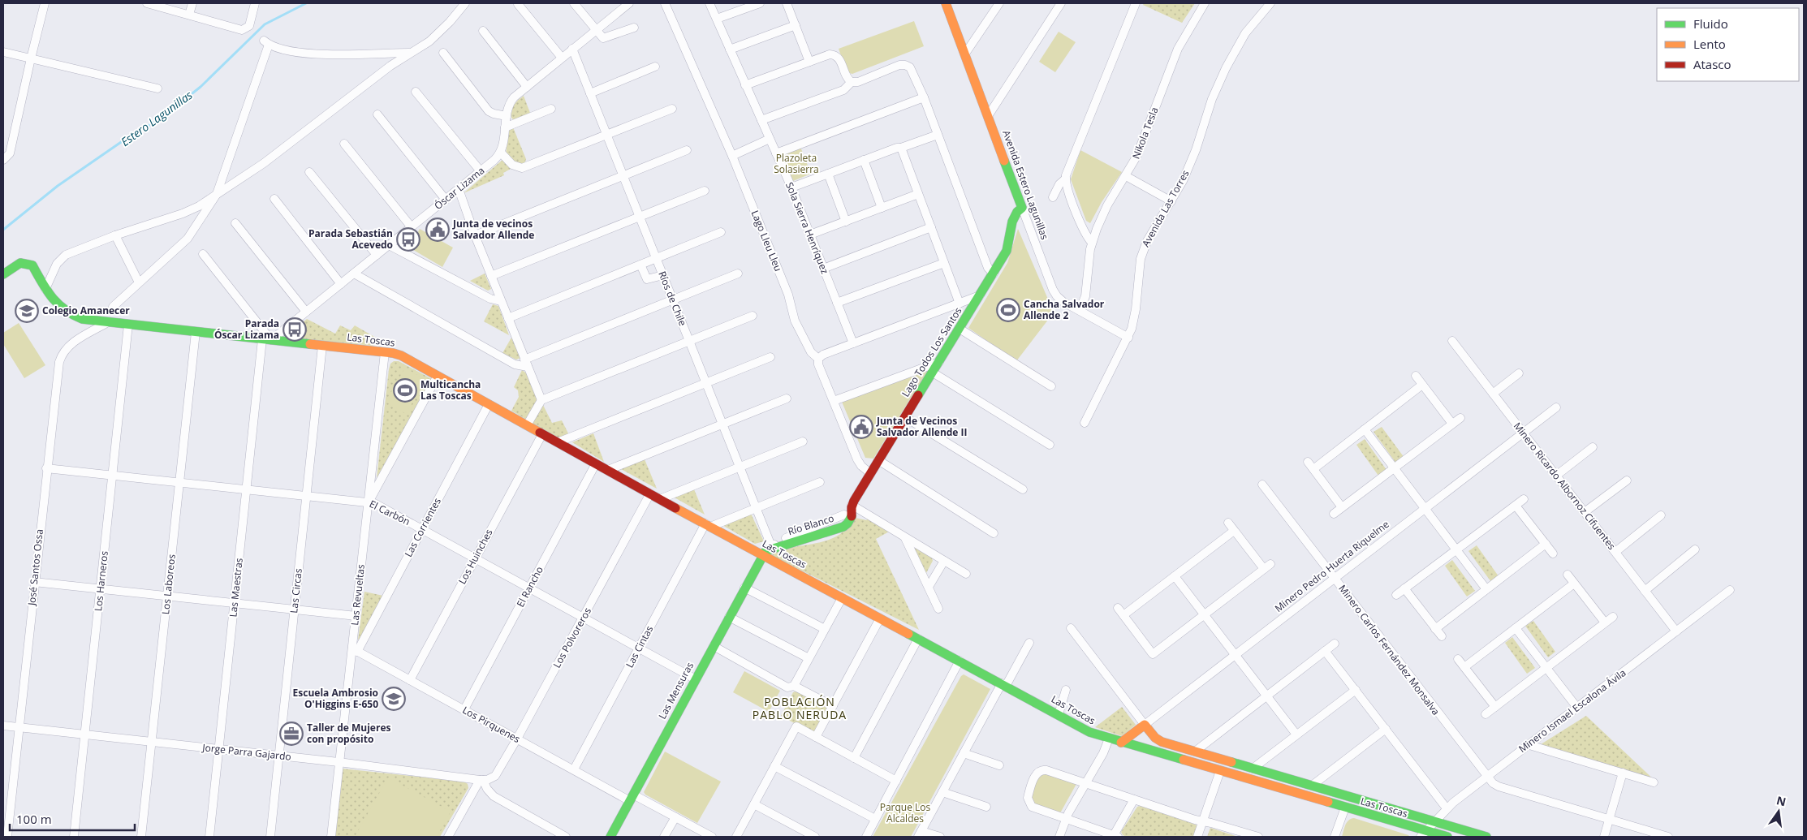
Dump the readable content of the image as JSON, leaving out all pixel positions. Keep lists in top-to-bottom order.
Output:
{
  "streets": {
    "street": [
      "Nikola Tesla",
      "Avenida Estero Lagunillas",
      "Óscar Lizama",
      "Avenida Las Torres",
      "Sola Sierra Henríquez",
      "Lago Lleu Lleu",
      "Ríos de Chile",
      "Las Toscas",
      "Lago Todos Los Santos",
      "Minero Ricardo Albornoz Cifuentes",
      "El Carbón",
      "Río Blanco",
      "Las Corrientes",
      "Los Huinches",
      "Minero Pedro Huerta Riquelme",
      "José Santos Ossa",
      "Los Harneros",
      "Los Laboreos",
      "El Rancho",
      "Las Maestras",
      "Las Circas",
      "Las Revueltas",
      "Los Polvoreros",
      "Las Cintas",
      "Minero Carlos Fernández Monsalva",
      "Las Mensuras",
      "Minero Ismael Escalona Ávila",
      "Los Pirquenes",
      "Jorge Parra Gajardo"
    ]
  },
  "crossings": [
    ["Nikola Tesla", "Avenida Estero Lagunillas"],
    ["Avenida Estero Lagunillas", "Avenida Las Torres"],
    ["Avenida Estero Lagunillas", "Lago Todos Los Santos"],
    ["Óscar Lizama", "Las Toscas"],
    ["Óscar Lizama", "Las Maestras"],
    ["Lago Lleu Lleu", "Lago Todos Los Santos"],
    ["Ríos de Chile", "Río Blanco"],
    ["Las Toscas", "Río Blanco"],
    ["Las Toscas", "Las Corrientes"],
    ["Las Toscas", "Los Huinches"],
    ["Las Toscas", "Minero Pedro Huerta Riquelme"],
    ["Las Toscas", "José Santos Ossa"],
    ["Las Toscas", "Los Harneros"],
    ["Las Toscas", "Los Laboreos"],
    ["Las Toscas", "El Rancho"],
    ["Las Toscas", "Las Maestras"],
    ["Las Toscas", "Las Circas"],
    ["Las Toscas", "Las Revueltas"],
    ["Las Toscas", "Los Polvoreros"],
    ["Las Toscas", "Las Cintas"],
    ["Las Toscas", "Las Mensuras"],
    ["Las Toscas", "Minero Ismael Escalona Ávila"],
    ["Lago Todos Los Santos", "Río Blanco"],
    ["Minero Ricardo Albornoz Cifuentes", "Minero Pedro Huerta Riquelme"],
    ["Minero Ricardo Albornoz Cifuentes", "Minero Ismael Escalona Ávila"],
    ["El Carbón", "Las Corrientes"],
    ["El Carbón", "Los Huinches"],
    ["El Carbón", "José Santos Ossa"],
    ["El Carbón", "Los Harneros"],
    ["El Carbón", "Los Laboreos"],
    ["El Carbón", "El Rancho"],
    ["El Carbón", "Las Maestras"],
    ["El Carbón", "Las Circas"],
    ["El Carbón", "Las Revueltas"],
    ["El Carbón", "Los Polvoreros"],
    ["El Carbón", "Las Cintas"],
    ["El Carbón", "Las Mensuras"],
    ["Río Blanco", "Las Mensuras"],
    ["Las Corrientes", "Las Revueltas"],
    ["Las Corrientes", "Los Pirquenes"],
    ["Los Huinches", "Los Pirquenes"],
    ["Minero Pedro Huerta Riquelme", "Minero Carlos Fernández Monsalva"],
    ["José Santos Ossa", "Jorge Parra Gajardo"],
    ["Los Harneros", "Jorge Parra Gajardo"],
    ["Los Laboreos", "Jorge Parra Gajardo"],
    ["El Rancho", "Los Pirquenes"],
    ["Las Maestras", "Jorge Parra Gajardo"],
    ["Las Circas", "Jorge Parra Gajardo"],
    ["Las Revueltas", "Los Pirquenes"],
    ["Las Revueltas", "Jorge Parra Gajardo"],
    ["Los Polvoreros", "Los Pirquenes"],
    ["Los Polvoreros", "Jorge Parra Gajardo"],
    ["Las Cintas", "Los Pirquenes"],
    ["Minero Carlos Fernández Monsalva", "Minero Ismael Escalona Ávila"],
    ["Las Mensuras", "Los Pirquenes"]
  ],
  "districts": ["POBLACIÓN PABLO NERUDA"],
  "water": ["Estero Lagunillas"],
  "parks": ["Plazoleta Solasierra", "Parque Los Alcaldes"],
  "places": {
    "public building": ["Junta de vecinos Salvador Allende", "Junta de Vecinos Salvador Allende II"],
    "bus stop": ["Parada Sebastián Acevedo", "Parada Óscar Lizama"],
    "sports": ["Cancha Salvador Allende 2", "Multicancha Las Toscas"],
    "school or university": ["Colegio Amanecer", "Escuela Ambrosio O'Higgins E-650"],
    "office": ["Taller de Mujeres con propósito"]
  },
  "legend": ["Fluido", "Lento", "Atasco"],
  "scale_bar": "100 m",
  "north": "top"
}
